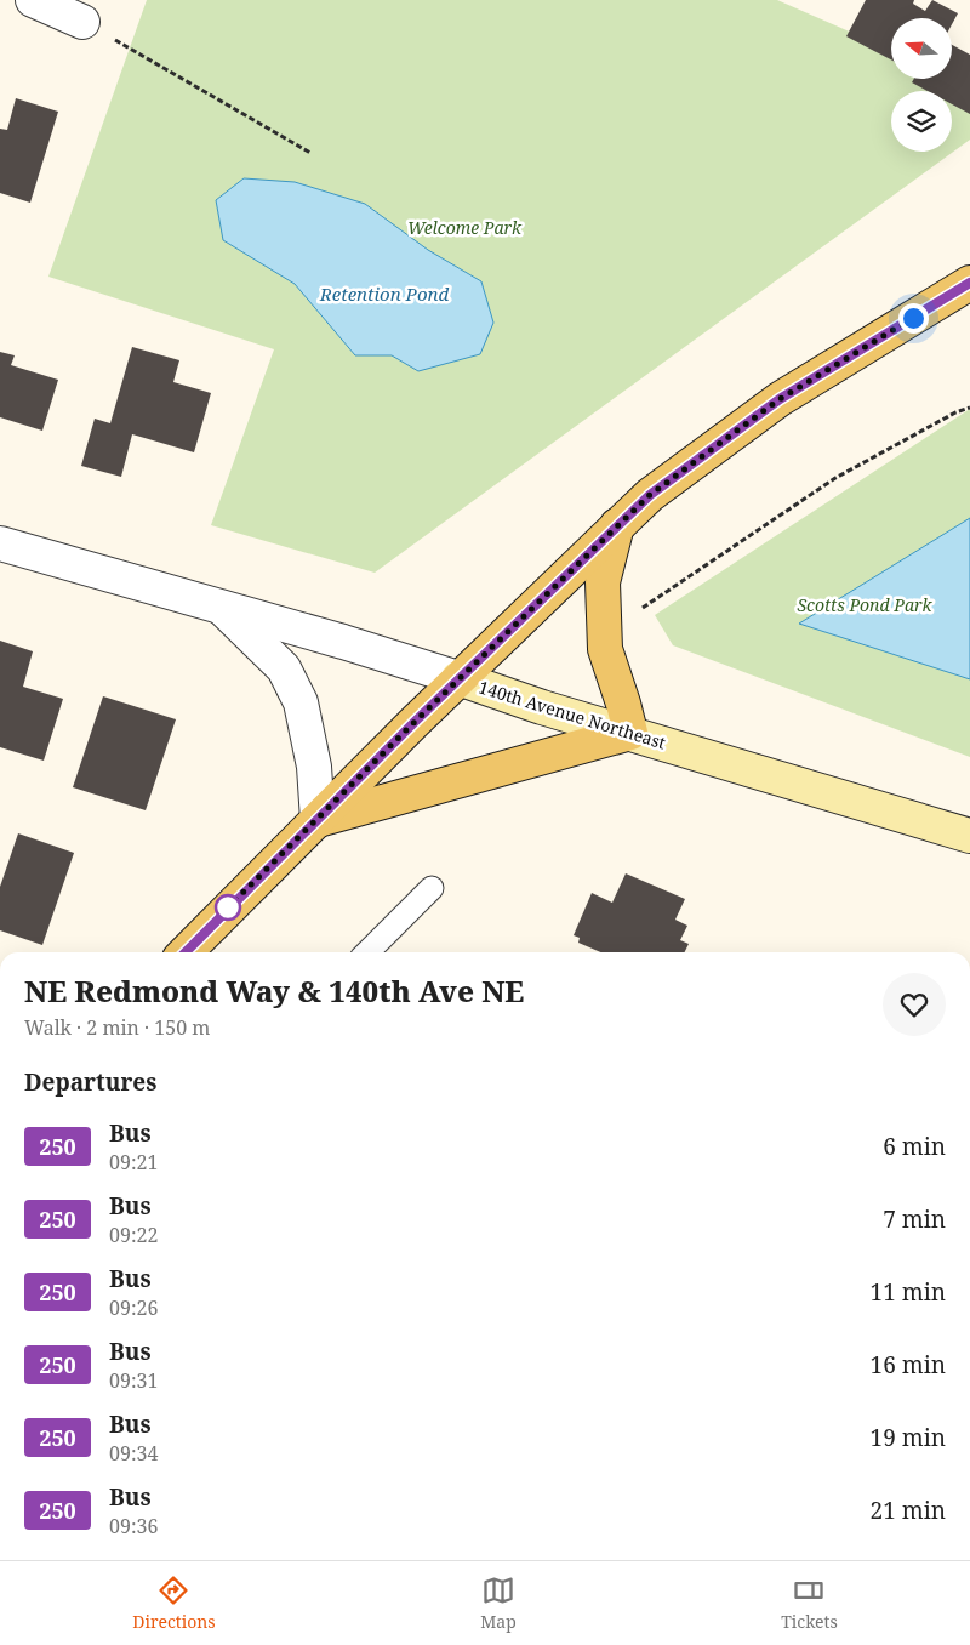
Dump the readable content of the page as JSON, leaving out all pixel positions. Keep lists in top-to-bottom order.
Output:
{
  "streets": {
    "main road": ["140th Avenue Northeast"]
  },
  "water": ["Retention Pond"],
  "parks": ["Welcome Park", "Scotts Pond Park"],
  "lines": ["bus line 250"],
  "north": "left",
  "page": {
    "heading": [
      ["NE Redmond Way & 140th Ave NE", "Walk · 2 min · 150 m"],
      "Departures"
    ],
    "list": [
      {
        "mark": "250",
        "name": "Bus",
        "note": "09:21",
        "value": "6 min"
      },
      {
        "mark": "250",
        "name": "Bus",
        "note": "09:22",
        "value": "7 min"
      },
      {
        "mark": "250",
        "name": "Bus",
        "note": "09:26",
        "value": "11 min"
      },
      {
        "mark": "250",
        "name": "Bus",
        "note": "09:31",
        "value": "16 min"
      },
      {
        "mark": "250",
        "name": "Bus",
        "note": "09:34",
        "value": "19 min"
      },
      {
        "mark": "250",
        "name": "Bus",
        "note": "09:36",
        "value": "21 min"
      }
    ],
    "tabs": ["Directions", "Map", "Tickets"]
  }
}
